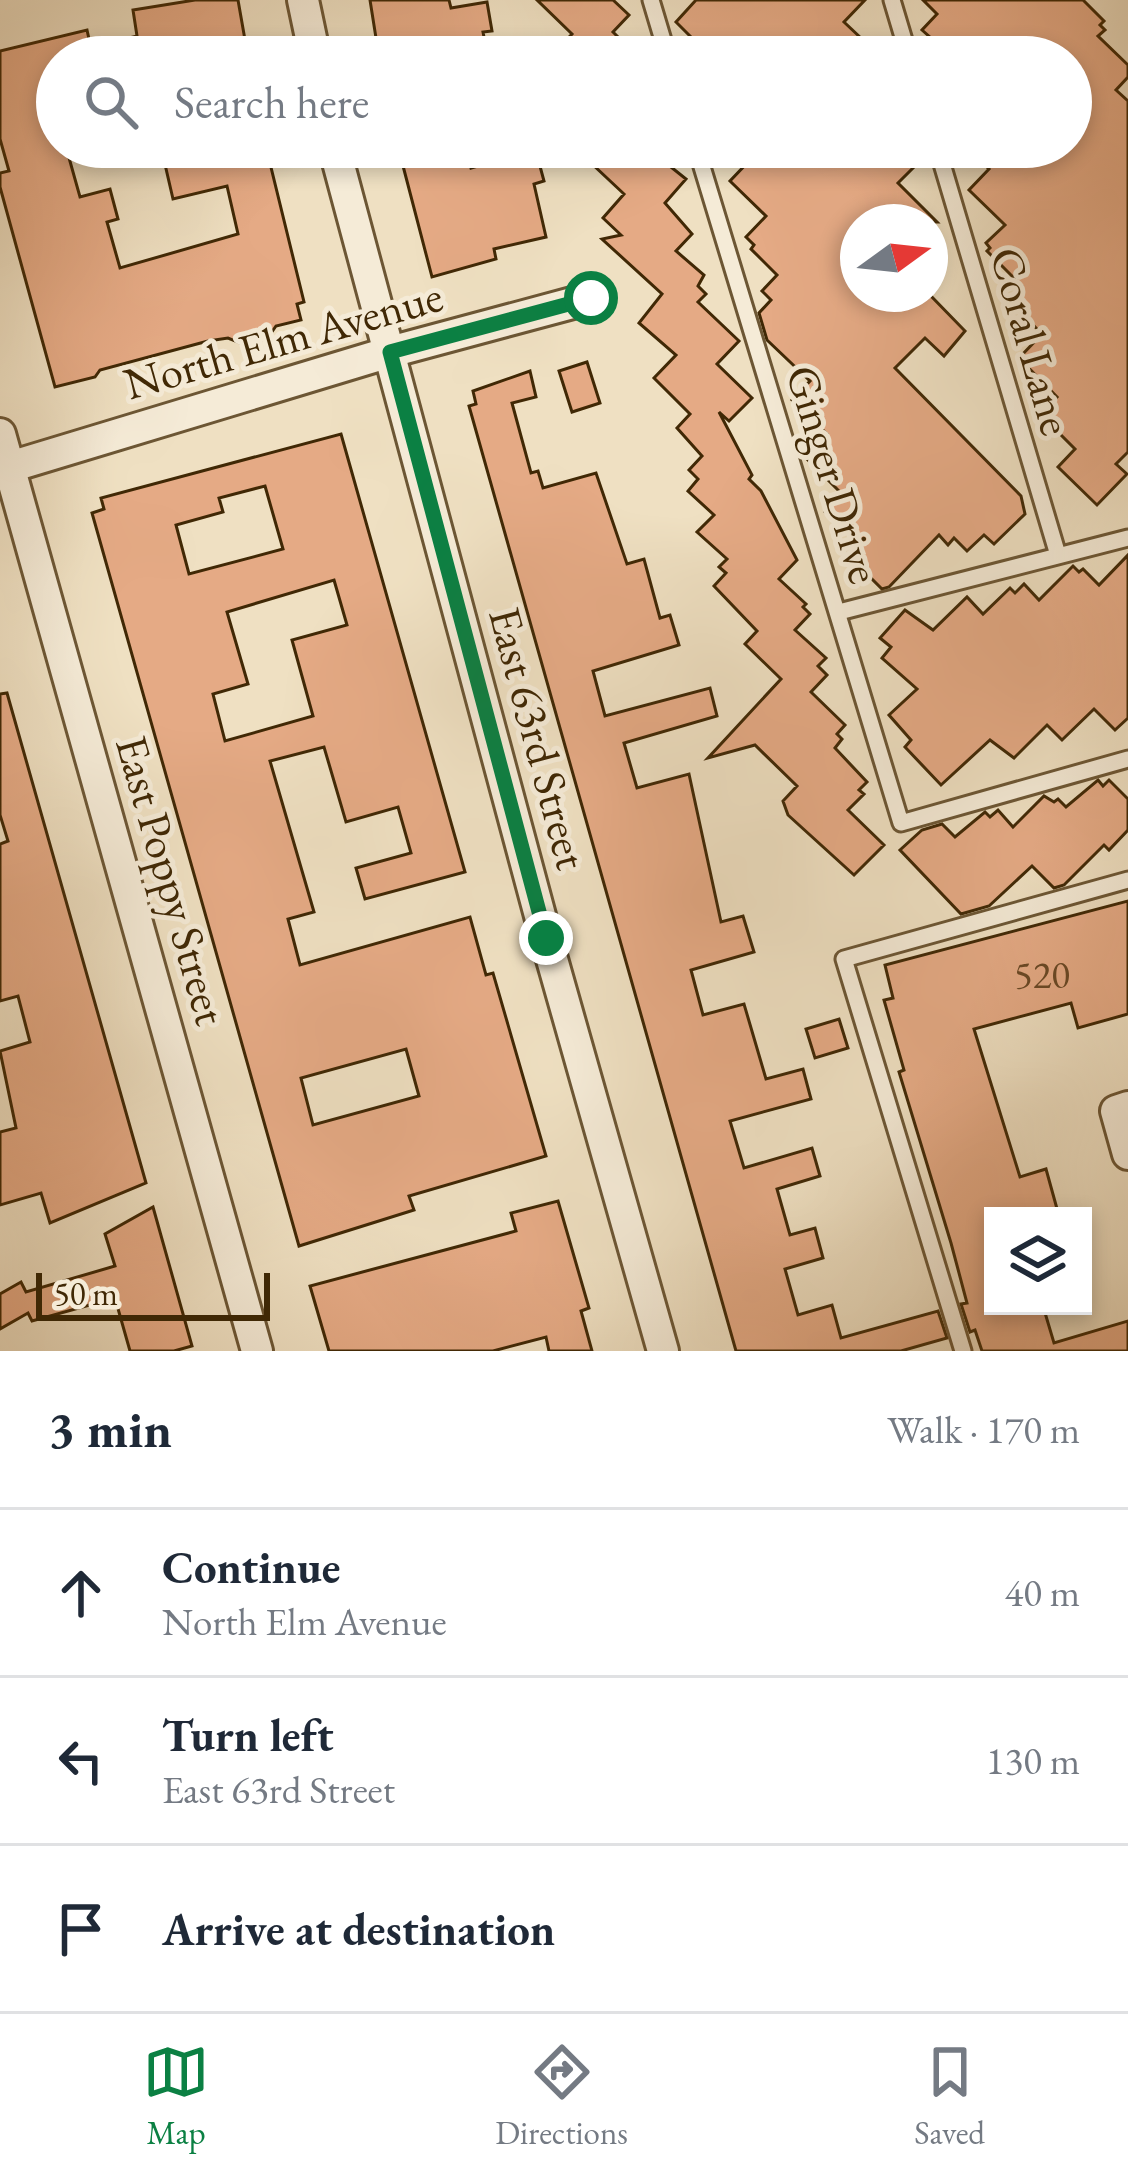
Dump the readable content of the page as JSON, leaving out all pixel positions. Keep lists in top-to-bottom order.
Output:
{
  "streets": {
    "street": ["North Elm Avenue", "East 63rd Street", "East Poppy Street"],
    "lane": ["Coral Lane", "Ginger Drive"]
  },
  "crossings": [
    ["North Elm Avenue", "East 63rd Street"],
    ["North Elm Avenue", "East Poppy Street"]
  ],
  "house_numbers": ["520"],
  "scale_bar": "50 m",
  "north": "right",
  "page": {
    "search": "Search here",
    "scale": "50 m",
    "heading": ["3 min", "Walk · 170 m"],
    "list": [
      ["Continue", "North Elm Avenue", "40 m"],
      ["Turn left", "East 63rd Street", "130 m"],
      "Arrive at destination"
    ],
    "nav": ["Map", "Directions", "Saved"]
  }
}
